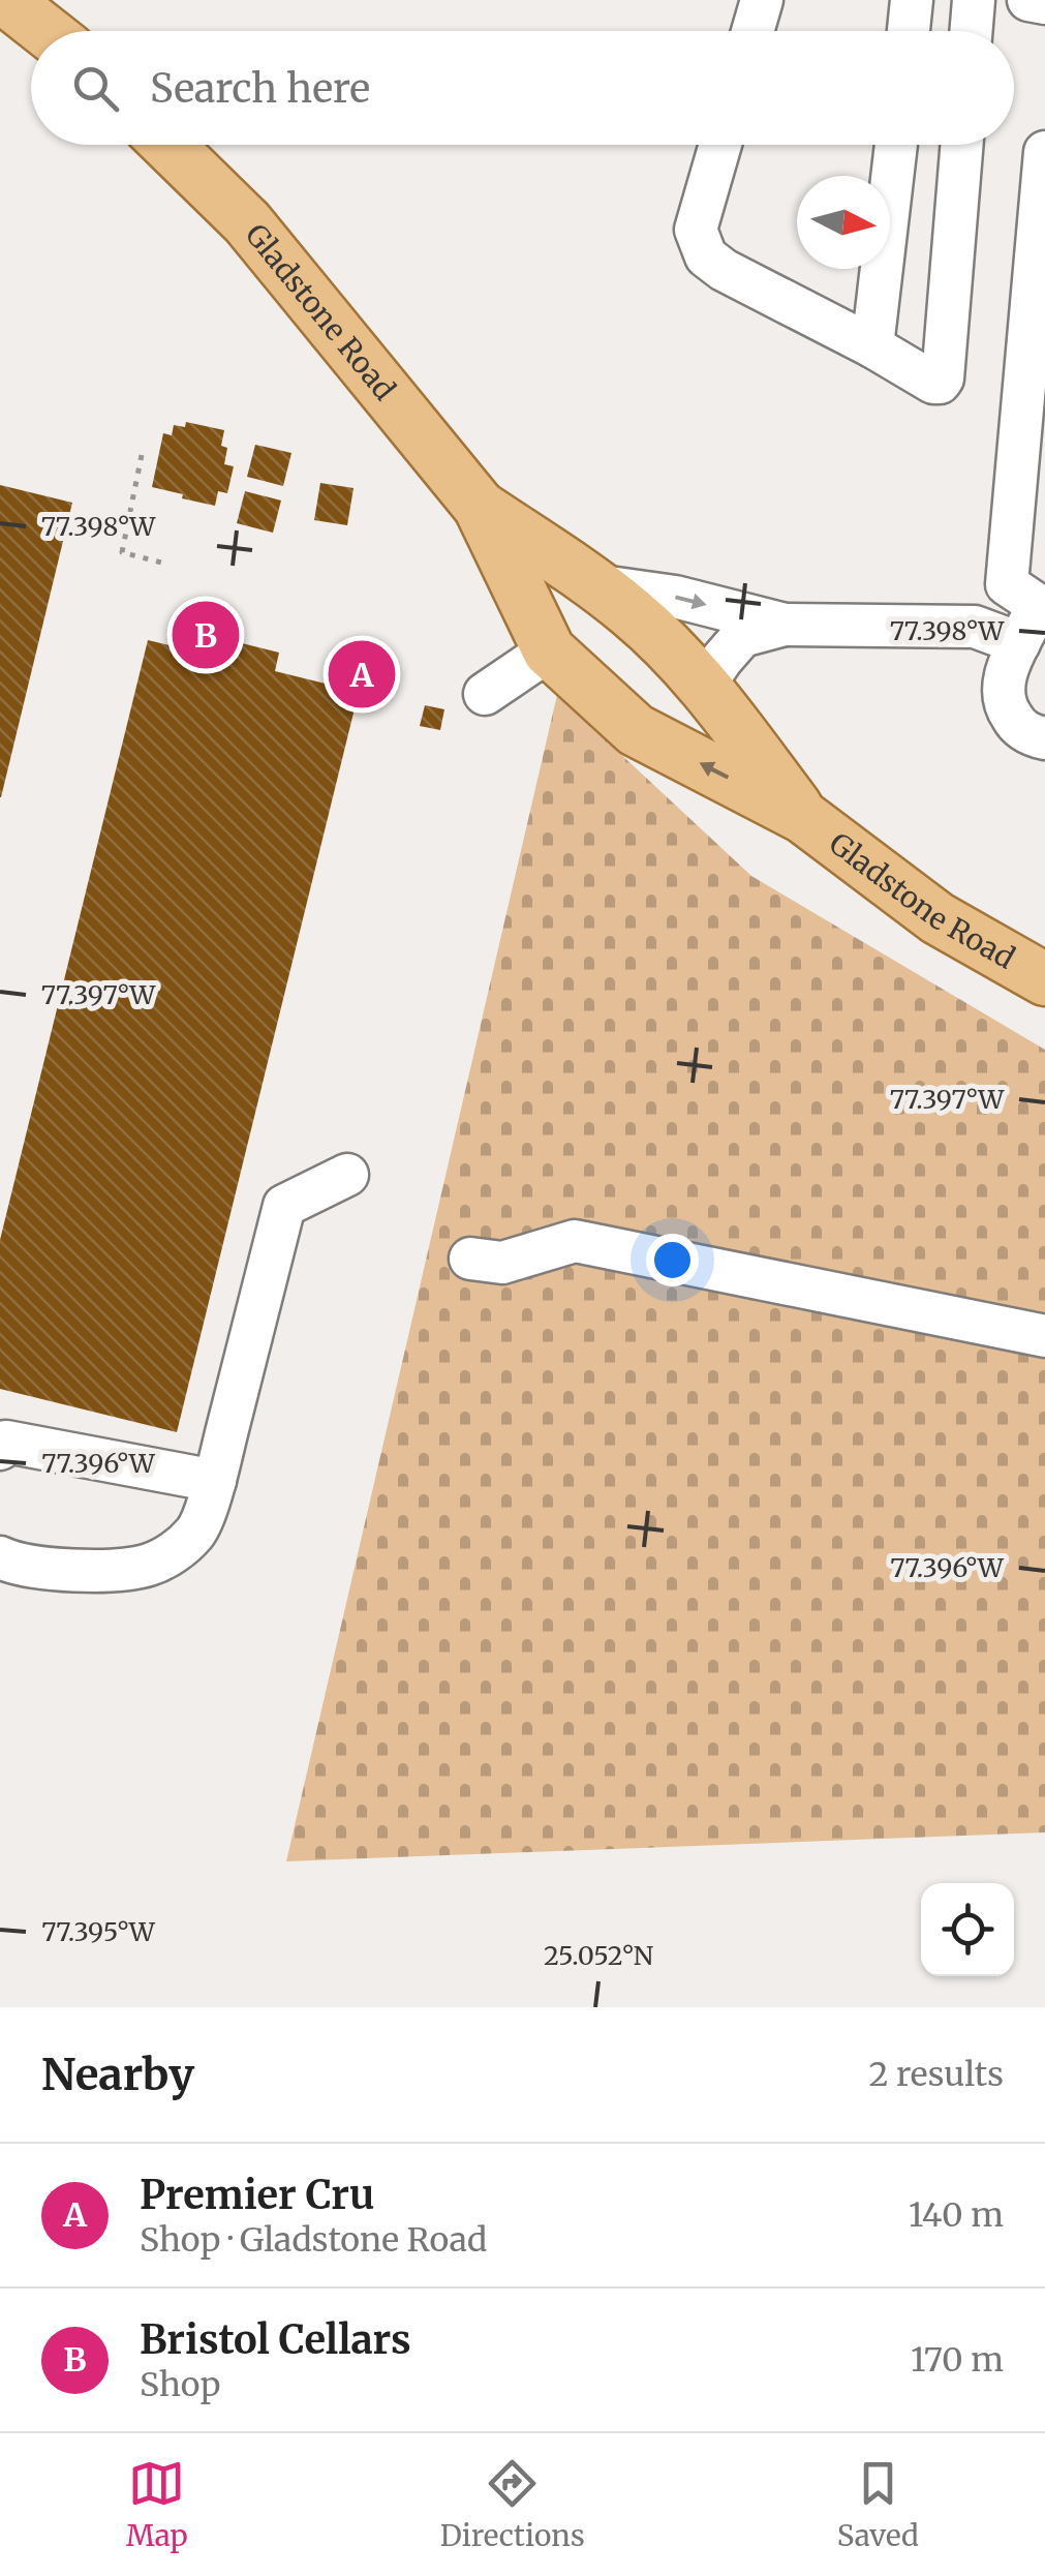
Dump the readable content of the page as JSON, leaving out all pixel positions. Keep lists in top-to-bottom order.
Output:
{
  "streets": {
    "main road": ["Gladstone Road"]
  },
  "north": "right",
  "page": {
    "search": "Search here",
    "pins": ["B", "A"],
    "heading": ["Nearby", "2 results"],
    "list": [
      {
        "mark": "A",
        "name": "Premier Cru",
        "note": "Shop · Gladstone Road",
        "value": "140 m"
      },
      {
        "mark": "B",
        "name": "Bristol Cellars",
        "note": "Shop",
        "value": "170 m"
      }
    ],
    "nav": ["Map", "Directions", "Saved"]
  },
  "coordinates": [
    "77.398°W",
    "77.397°W",
    "77.396°W",
    "77.395°W",
    "25.052°N"
  ]
}
